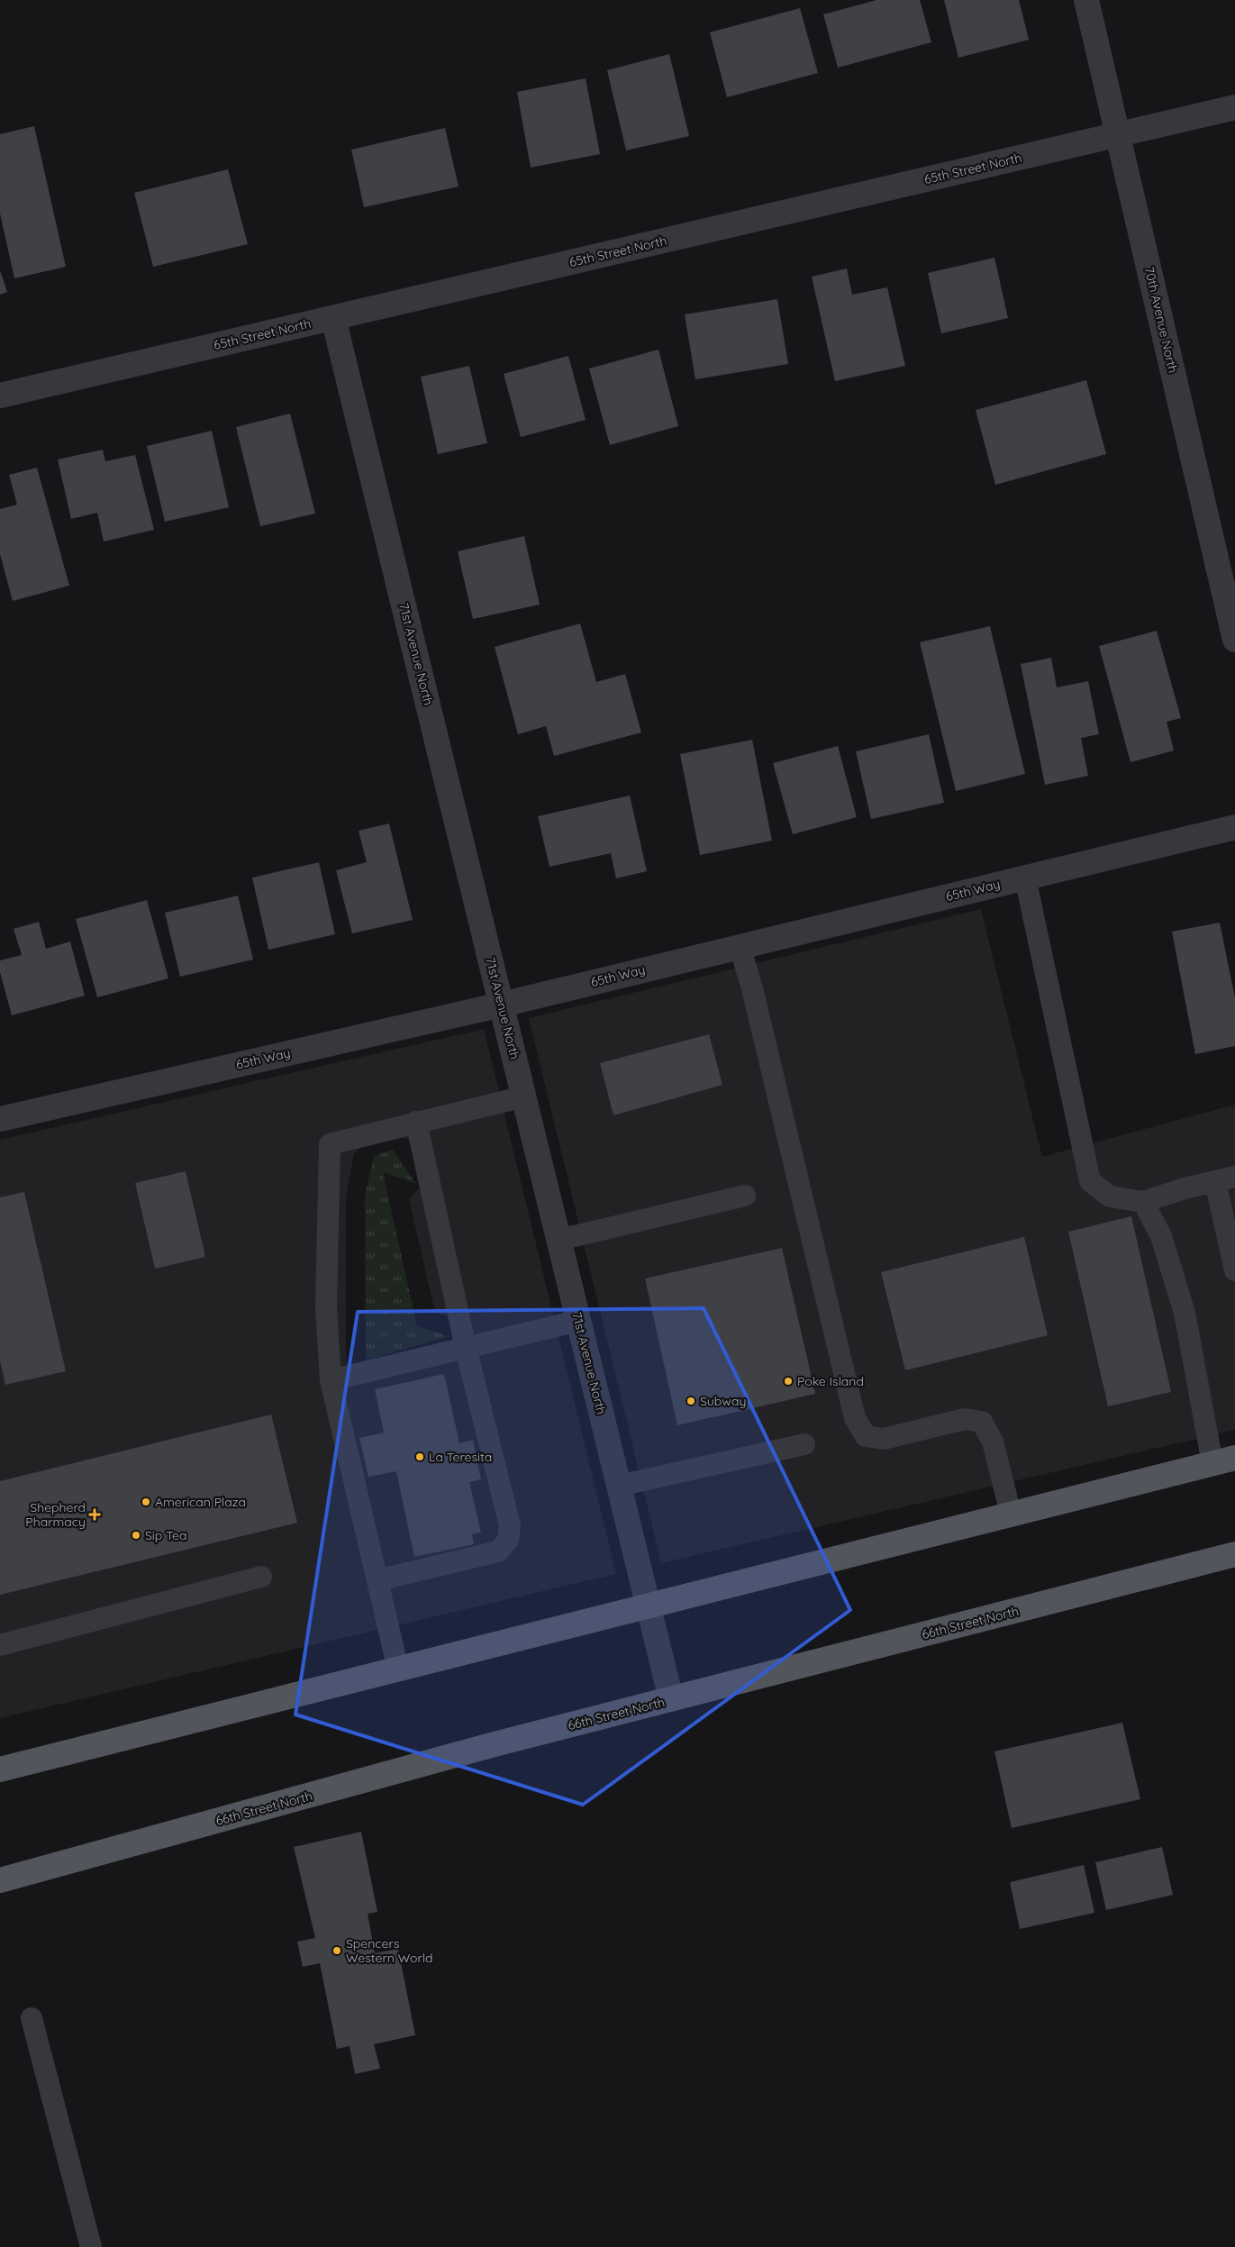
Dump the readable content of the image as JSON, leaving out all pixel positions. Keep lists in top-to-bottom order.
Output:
{
  "streets": {
    "main road": ["66th Street North"],
    "street": [
      "65th Street North",
      "70th Avenue North",
      "71st Avenue North",
      "65th Way"
    ]
  },
  "crossings": [
    ["65th Street North", "70th Avenue North"],
    ["65th Street North", "71st Avenue North"],
    ["71st Avenue North", "65th Way"],
    ["71st Avenue North", "66th Street North"]
  ],
  "places": {
    "other": [
      "Poke Island",
      "Subway",
      "La Teresita",
      "American Plaza",
      "Sip Tea",
      "Spencers Western World"
    ],
    "health": ["Shepherd Pharmacy"]
  }
}
